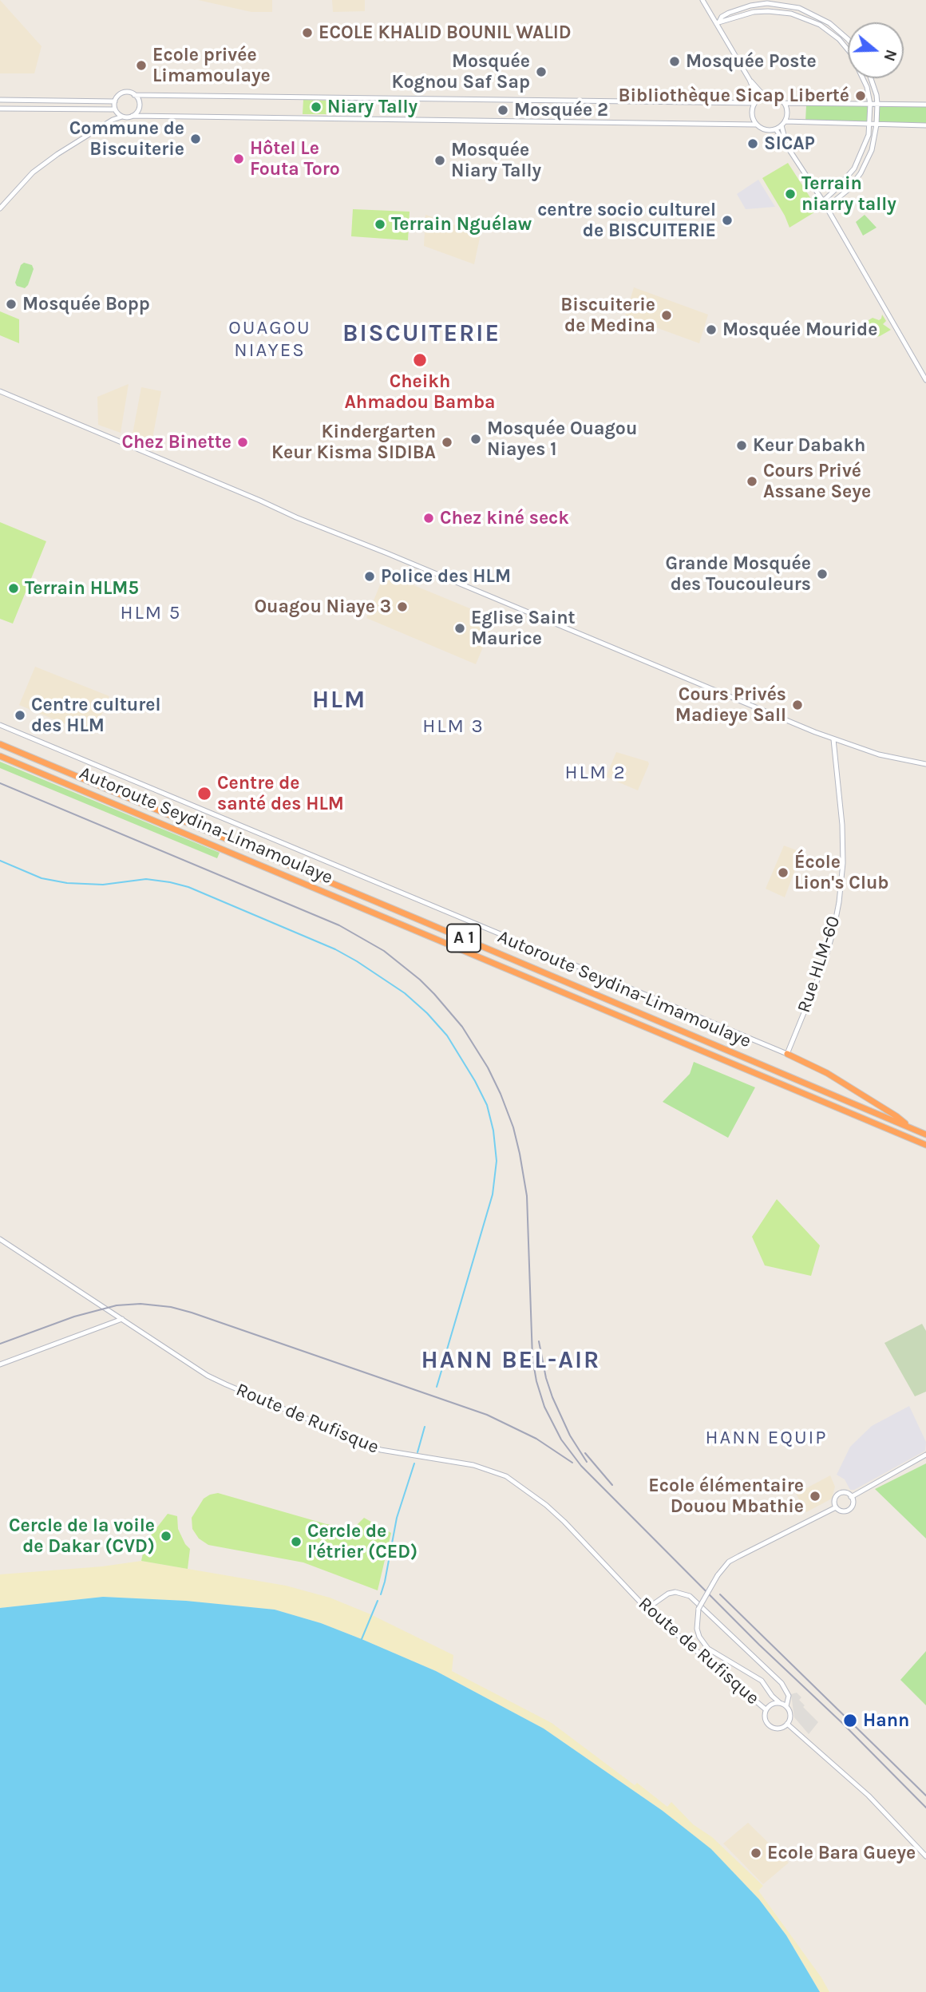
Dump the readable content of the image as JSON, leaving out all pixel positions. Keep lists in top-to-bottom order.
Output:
{
  "streets": {
    "highway": ["Autoroute Seydina-Limamoulaye", "A 1"],
    "main road": ["Rue HLM-60", "Route de Rufisque"]
  },
  "districts": [
    "OUAGOU NIAYES",
    "BISCUITERIE",
    "HLM 5",
    "HLM",
    "HLM 3",
    "HLM 2",
    "HANN BEL-AIR",
    "HANN EQUIP"
  ],
  "places": [
    "ECOLE KHALID BOUNIL WALID",
    "Mosquée Poste",
    "Ecole privée Limamoulaye",
    "Mosquée Kognou Saf Sap",
    "Bibliothèque Sicap Liberté",
    "Niary Tally",
    "Mosquée 2",
    "Commune de Biscuiterie",
    "SICAP",
    "Hôtel Le Fouta Toro",
    "Mosquée Niary Tally",
    "Terrain niarry tally",
    "centre socio culturel de BISCUITERIE",
    "Terrain Nguélaw",
    "Mosquée Bopp",
    "Biscuiterie de Medina",
    "Mosquée Mouride",
    "Cheikh Ahmadou Bamba",
    "Mosquée Ouagou Niayes 1",
    "Chez Binette",
    "Kindergarten Keur Kisma SIDIBA",
    "Keur Dabakh",
    "Cours Privé Assane Seye",
    "Chez kiné seck",
    "Grande Mosquée des Toucouleurs",
    "Police des HLM",
    "Terrain HLM5",
    "Ouagou Niaye 3",
    "Eglise Saint Maurice",
    "Cours Privés Madieye Sall",
    "Centre culturel des HLM",
    "Centre de santé des HLM",
    "École Lion's Club",
    "Ecole élémentaire Douou Mbathie",
    "Cercle de la voile de Dakar (CVD)",
    "Cercle de l'étrier (CED)",
    "Hann",
    "Ecole Bara Gueye"
  ],
  "north": "right"
}
